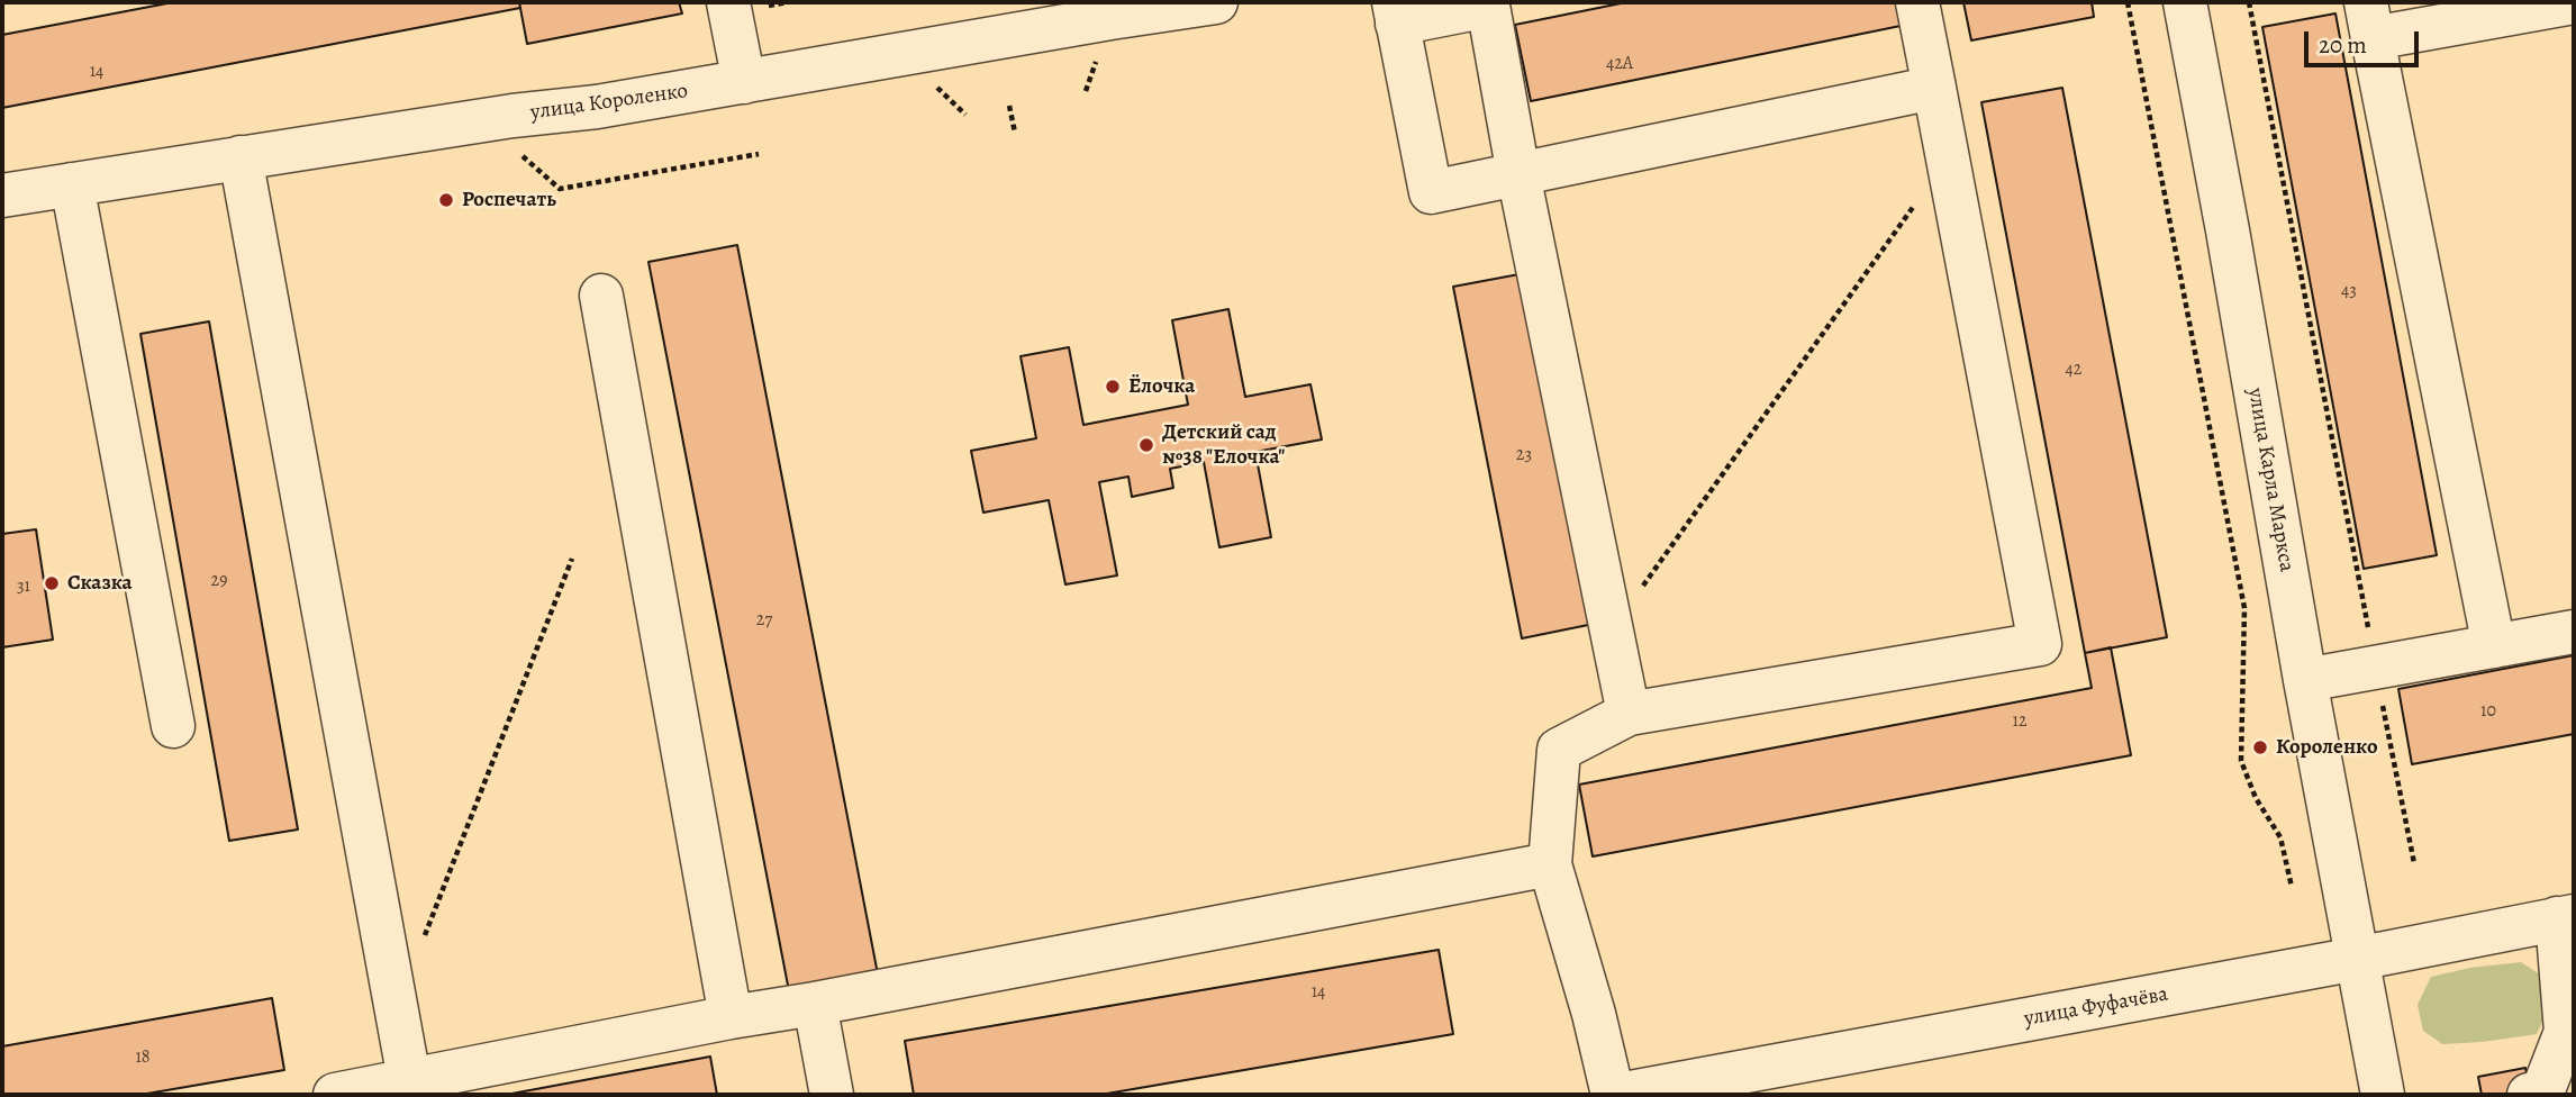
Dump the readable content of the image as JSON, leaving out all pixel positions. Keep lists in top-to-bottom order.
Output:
{
  "streets": {
    "street": ["улица Короленко", "улица Карла Маркса", "улица Фуфачёва"]
  },
  "crossings": [
    ["улица Карла Маркса", "улица Фуфачёва"]
  ],
  "places": [
    "Роспечать",
    "Ёлочка",
    "Детский сад №38 \"Елочка\"",
    "Сказка",
    "Короленко"
  ],
  "house_numbers": [
    "42А",
    "14",
    "43",
    "42",
    "23",
    "29",
    "31",
    "27",
    "10",
    "12",
    "14",
    "18"
  ],
  "scale_bar": "20 m"
}
